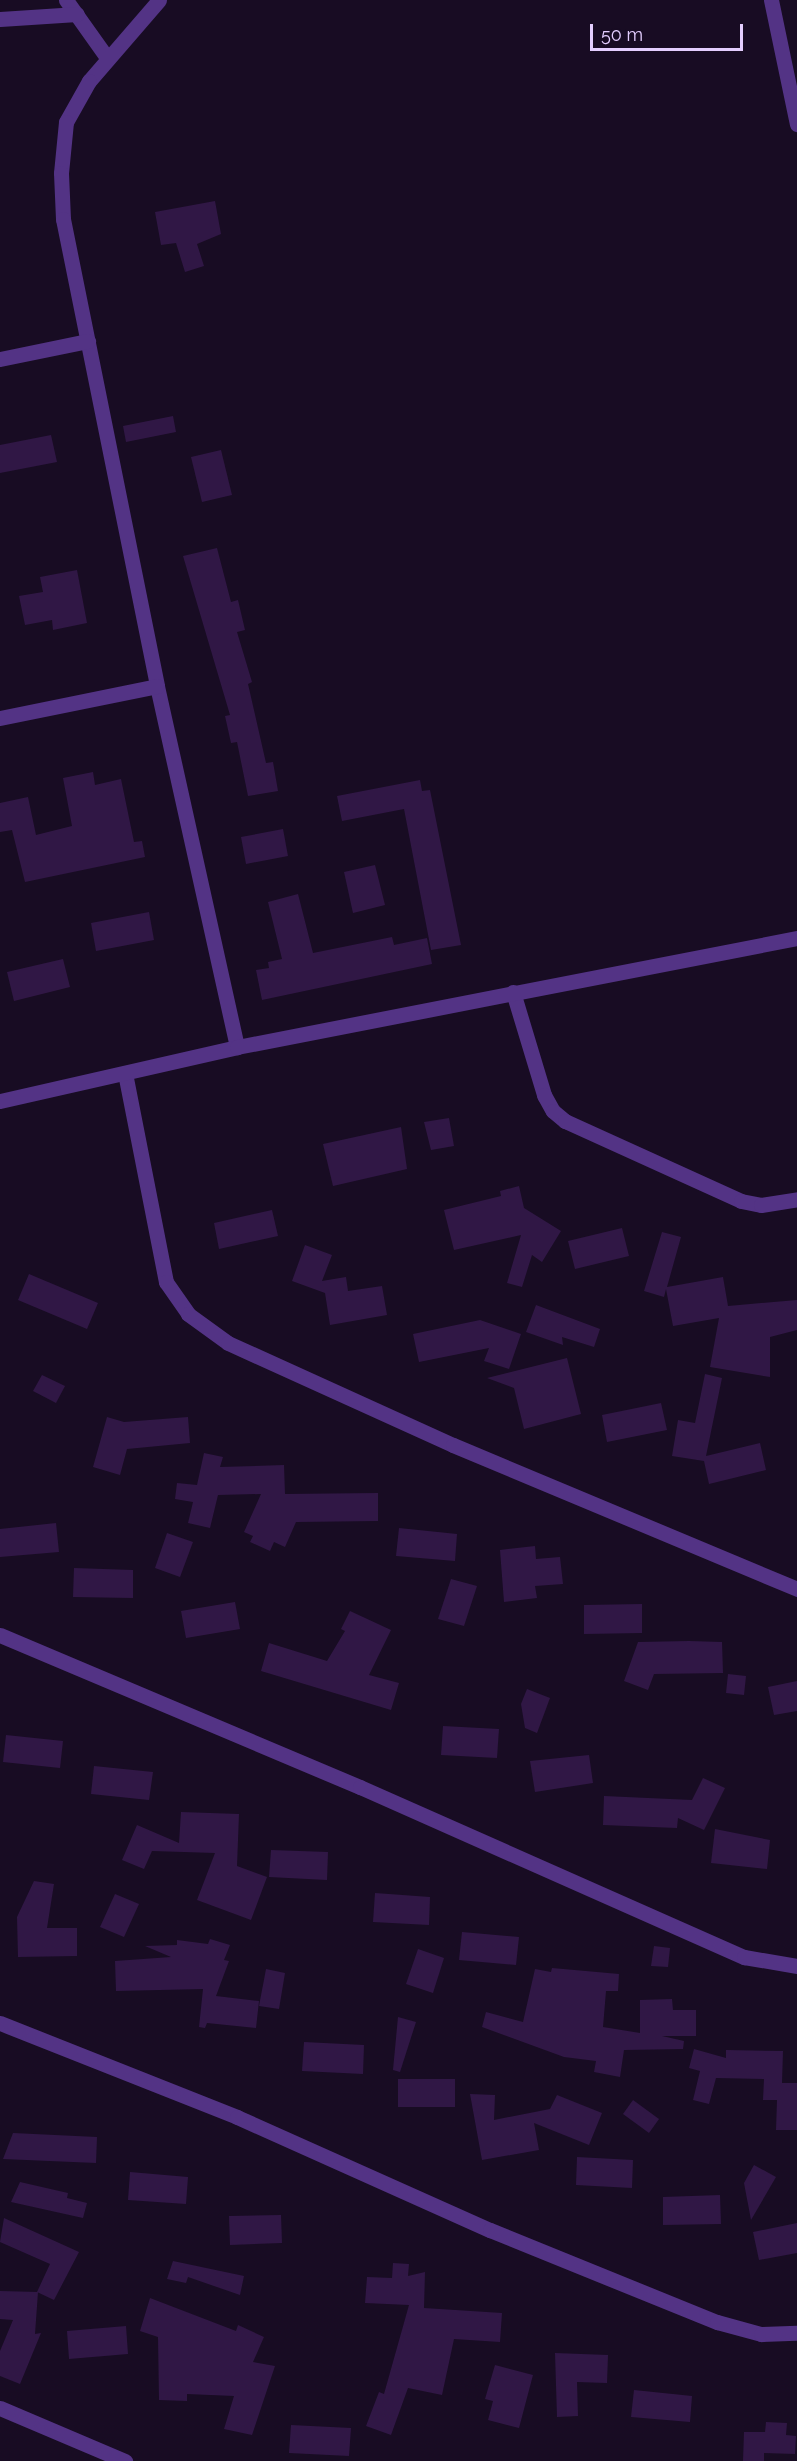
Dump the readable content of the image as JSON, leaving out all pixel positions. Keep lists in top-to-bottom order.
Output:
{
  "scale_bar": "50 m"
}
